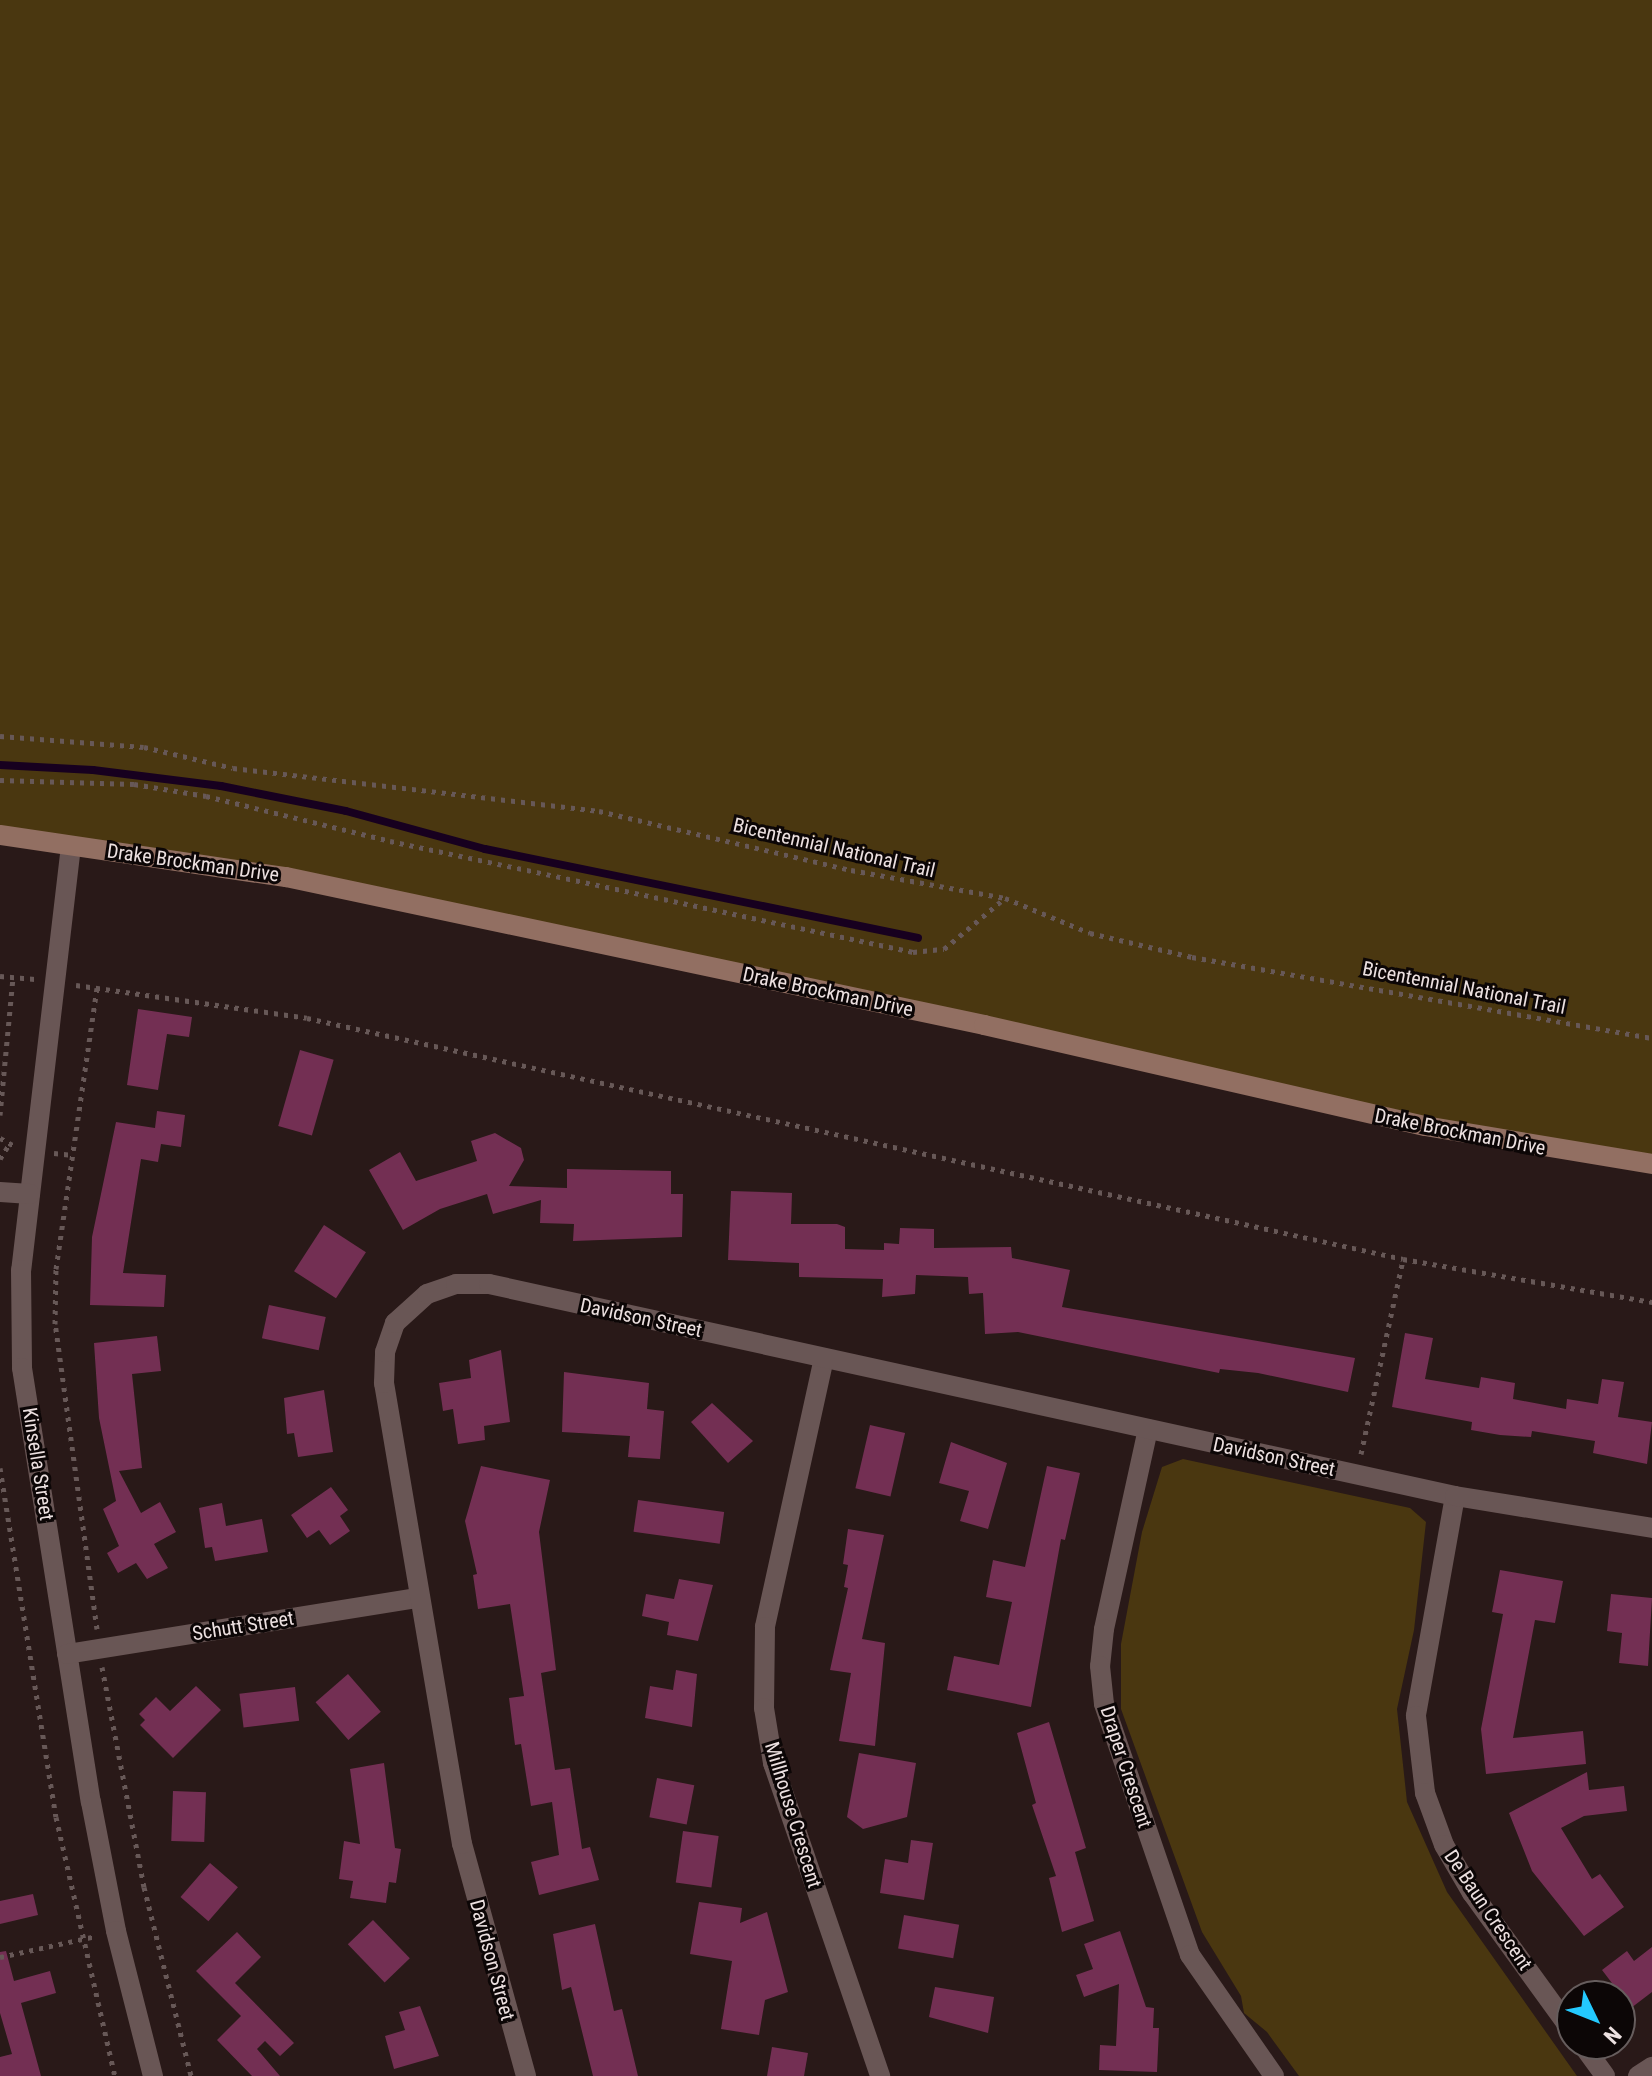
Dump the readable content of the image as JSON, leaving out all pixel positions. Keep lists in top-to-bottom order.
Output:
{
  "streets": {
    "main road": ["Drake Brockman Drive"],
    "street": [
      "Davidson Street",
      "Kinsella Street",
      "Schutt Street",
      "Draper Crescent",
      "Millhouse Crescent",
      "De Baun Crescent"
    ],
    "path": ["Bicentennial National Trail"]
  },
  "crossings": [
    ["Drake Brockman Drive", "Kinsella Street"],
    ["Davidson Street", "Schutt Street"],
    ["Davidson Street", "Draper Crescent"],
    ["Davidson Street", "Millhouse Crescent"],
    ["Davidson Street", "De Baun Crescent"],
    ["Kinsella Street", "Schutt Street"]
  ],
  "north": "bottom right"
}
